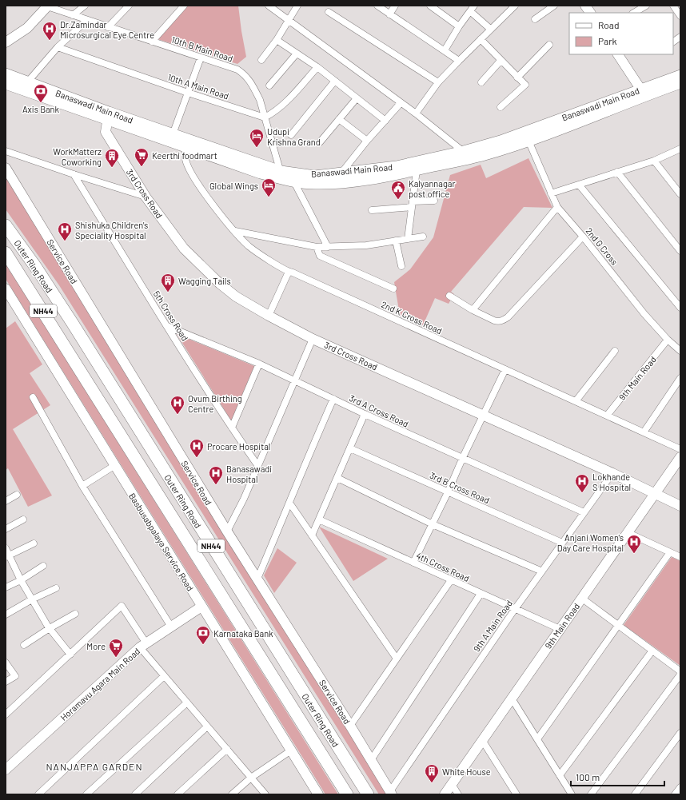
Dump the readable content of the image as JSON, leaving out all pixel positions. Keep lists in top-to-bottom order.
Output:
{
  "streets": {
    "highway": ["Outer Ring Road", "NH44"],
    "main road": ["Banaswadi Main Road"],
    "street": [
      "10th B Main Road",
      "10th A Main Road",
      "3rd Cross Road",
      "2nd G Cross",
      "Service Road",
      "5th Cross Road",
      "2nd K Cross Road",
      "9th Main Road",
      "3rd A Cross Road",
      "3rd B Cross Road",
      "Basbusabpalaya Service Road",
      "4th Cross Road",
      "9th A Main Road",
      "Horamavu Agara Main Road"
    ]
  },
  "crossings": [
    ["10th B Main Road", "10th A Main Road"],
    ["10th B Main Road", "Banaswadi Main Road"],
    ["Banaswadi Main Road", "3rd Cross Road"],
    ["Banaswadi Main Road", "2nd G Cross"],
    ["Banaswadi Main Road", "2nd K Cross Road"],
    ["3rd Cross Road", "9th Main Road"],
    ["3rd Cross Road", "9th A Main Road"],
    ["2nd G Cross", "9th Main Road"],
    ["Service Road", "9th A Main Road"],
    ["5th Cross Road", "3rd A Cross Road"],
    ["2nd K Cross Road", "9th Main Road"],
    ["9th Main Road", "4th Cross Road"],
    ["3rd A Cross Road", "9th A Main Road"],
    ["3rd B Cross Road", "9th A Main Road"],
    ["Basbusabpalaya Service Road", "Horamavu Agara Main Road"],
    ["4th Cross Road", "9th A Main Road"]
  ],
  "districts": ["NANJAPPA GARDEN"],
  "places": {
    "hospital": [
      "Dr.Zamindar Microsurgical Eye Centre",
      "Shishuka Children's Speciality Hospital",
      "Ovum Birthing Centre",
      "Procare Hospital",
      "Banasawadi Hospital",
      "Lokhande S Hospital",
      "Anjani Women's Day Care Hospital"
    ],
    "bank": ["Axis Bank", "Karnataka Bank"],
    "hotel": ["Udupi Krishna Grand", "Global Wings"],
    "supermarket": ["Keerthi foodmart", "More"],
    "building": ["WorkMatterz Coworking", "Wagging Tails", "White House"],
    "public building": ["Kalyannagar post office"]
  },
  "legend": ["Road", "Park"],
  "scale_bar": "100 m"
}
